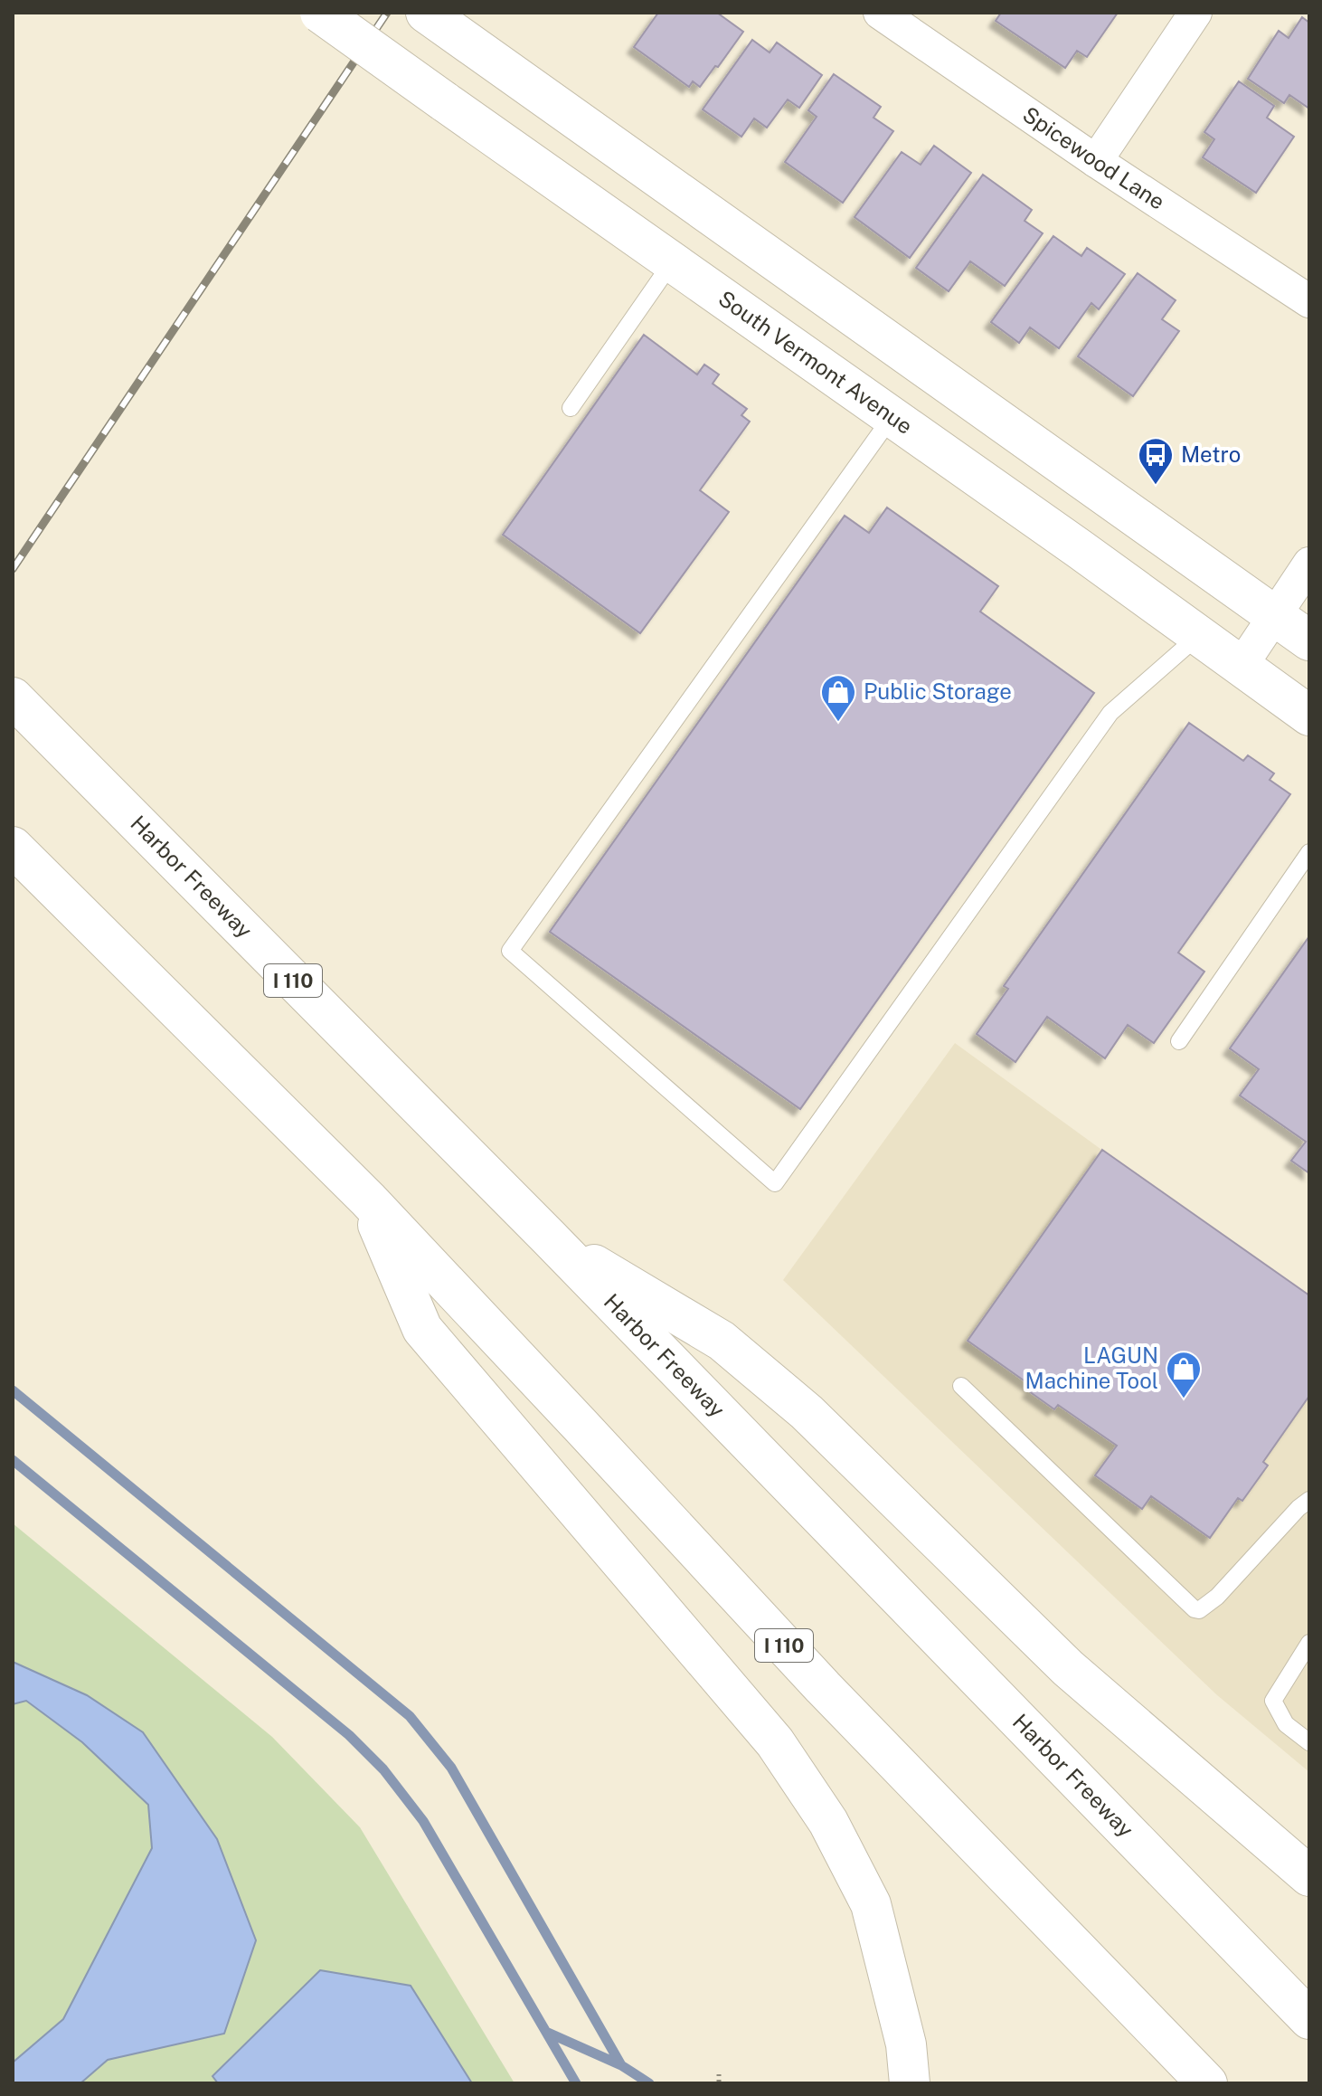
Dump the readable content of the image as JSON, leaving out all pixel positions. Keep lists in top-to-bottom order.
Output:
{
  "streets": {
    "main road": ["South Vermont Avenue", "Harbor Freeway", "I 110"],
    "street": ["Spicewood Lane"]
  },
  "places": {
    "bus stop": ["Metro"],
    "shop": ["Public Storage", "LAGUN Machine Tool"]
  }
}
